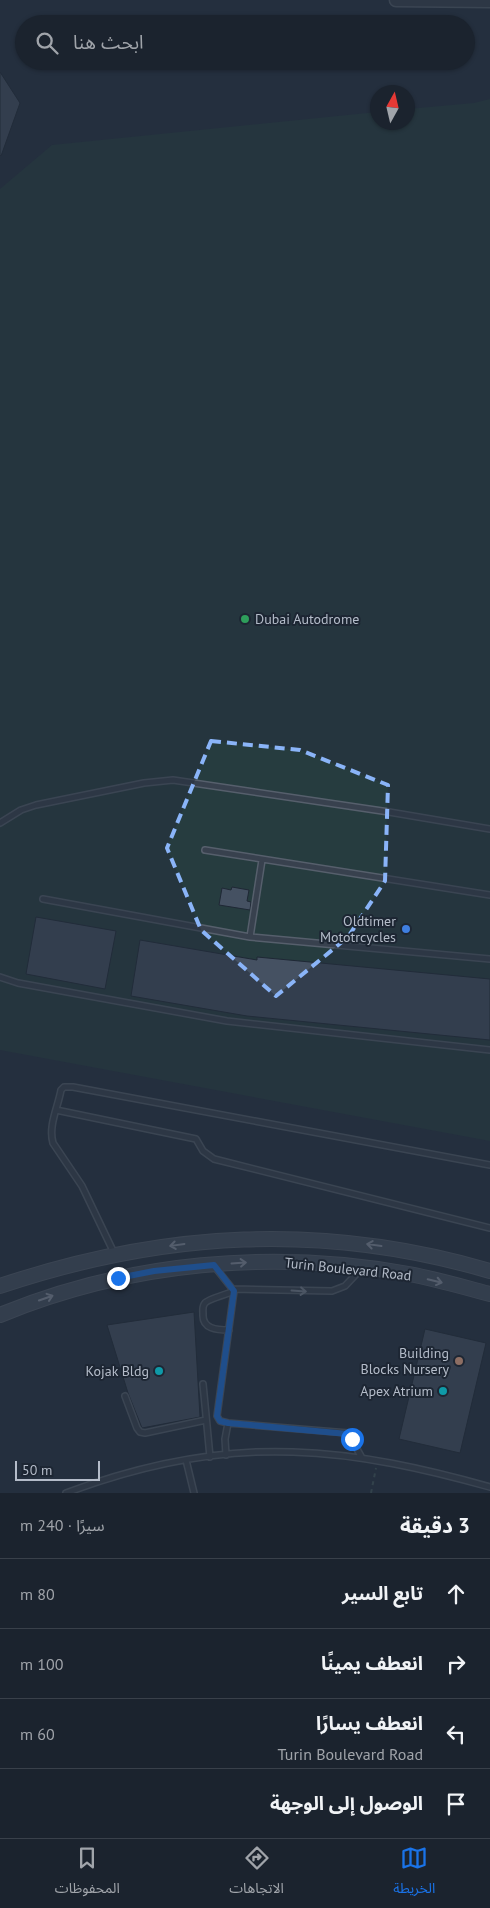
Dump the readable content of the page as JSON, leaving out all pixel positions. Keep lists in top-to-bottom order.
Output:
{
  "streets": {
    "main road": ["Turin Boulevard Road"]
  },
  "places": [
    "Dubai Autodrome",
    "Oldtimer Mototrcycles",
    "Building Blocks Nursery",
    "Kojak Bldg",
    "Apex Atrium"
  ],
  "scale_bar": "50 m",
  "north": "top",
  "page": {
    "search": "ابحث هنا",
    "scale": "50 m",
    "heading": ["3 دقيقة", "سيرًا · 240 m"],
    "list": [
      ["تابع السير", "80 m"],
      ["انعطف يمينًا", "100 m"],
      ["انعطف يسارًا", "Turin Boulevard Road", "60 m"],
      "الوصول إلى الوجهة"
    ],
    "nav": ["الخريطة", "الاتجاهات", "المحفوظات"]
  }
}
